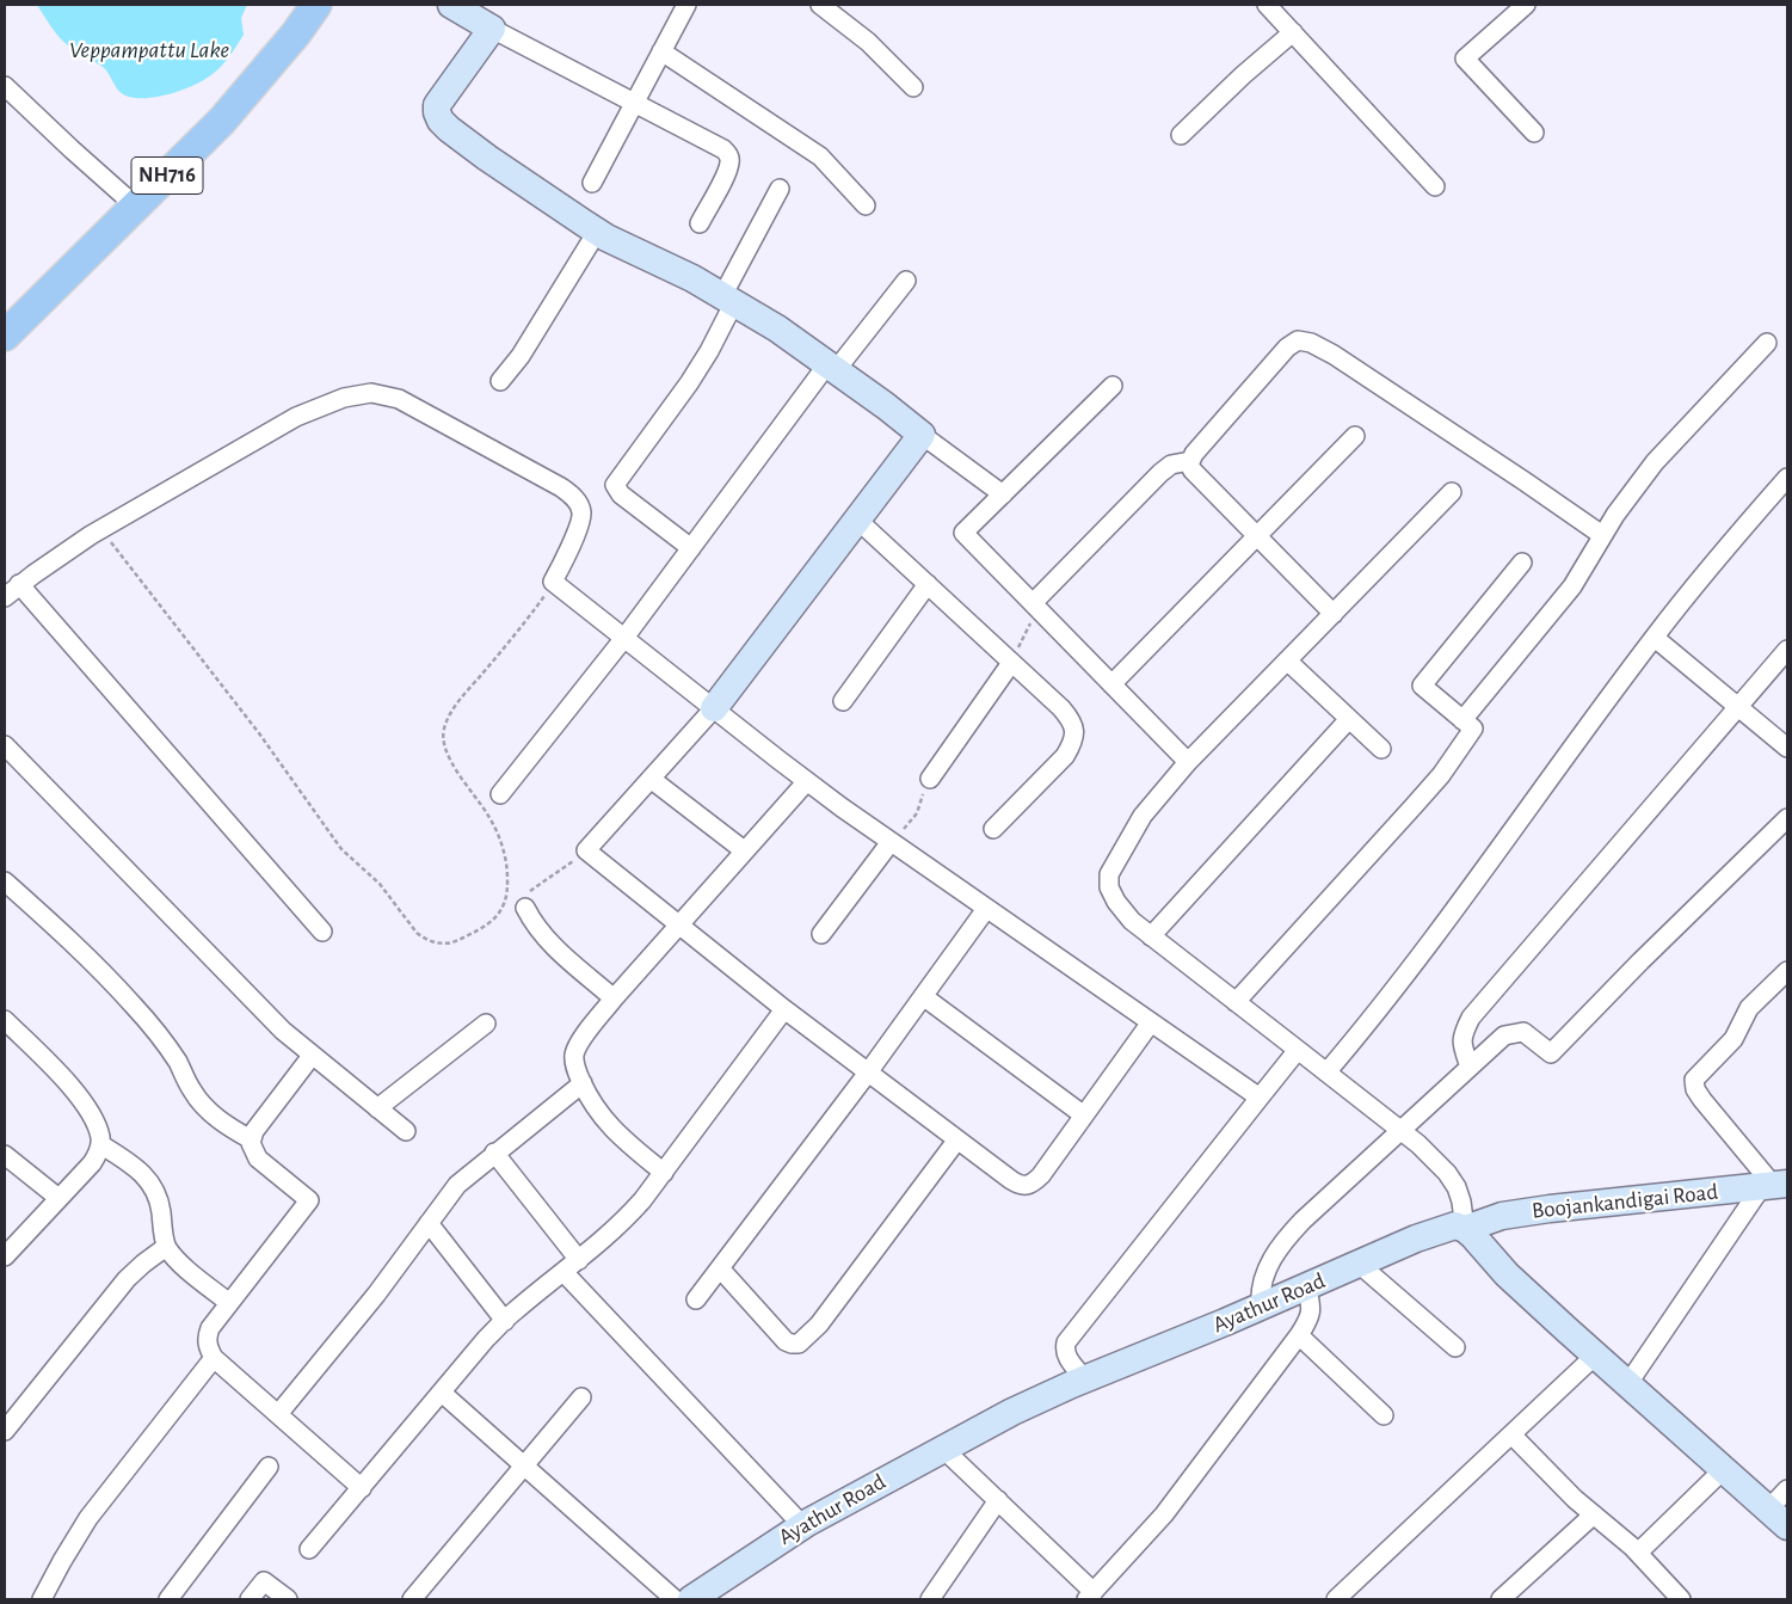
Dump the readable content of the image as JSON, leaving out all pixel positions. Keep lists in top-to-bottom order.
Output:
{
  "streets": {
    "main road": ["NH716"],
    "street": ["Boojankandigai Road", "Ayathur Road"]
  },
  "crossings": [
    ["Boojankandigai Road", "Ayathur Road"]
  ],
  "water": ["Veppampattu Lake"]
}
